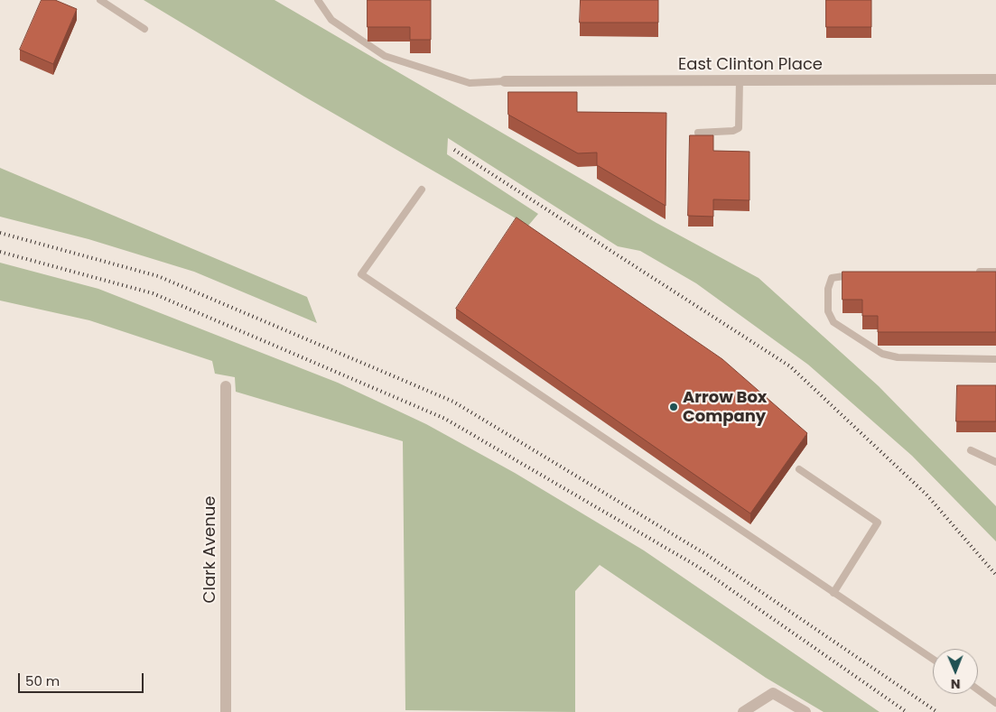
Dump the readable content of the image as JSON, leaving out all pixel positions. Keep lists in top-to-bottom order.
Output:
{
  "streets": {
    "street": ["East Clinton Place", "Clark Avenue"]
  },
  "places": ["Arrow Box Company"],
  "scale_bar": "50 m",
  "north": "bottom"
}
